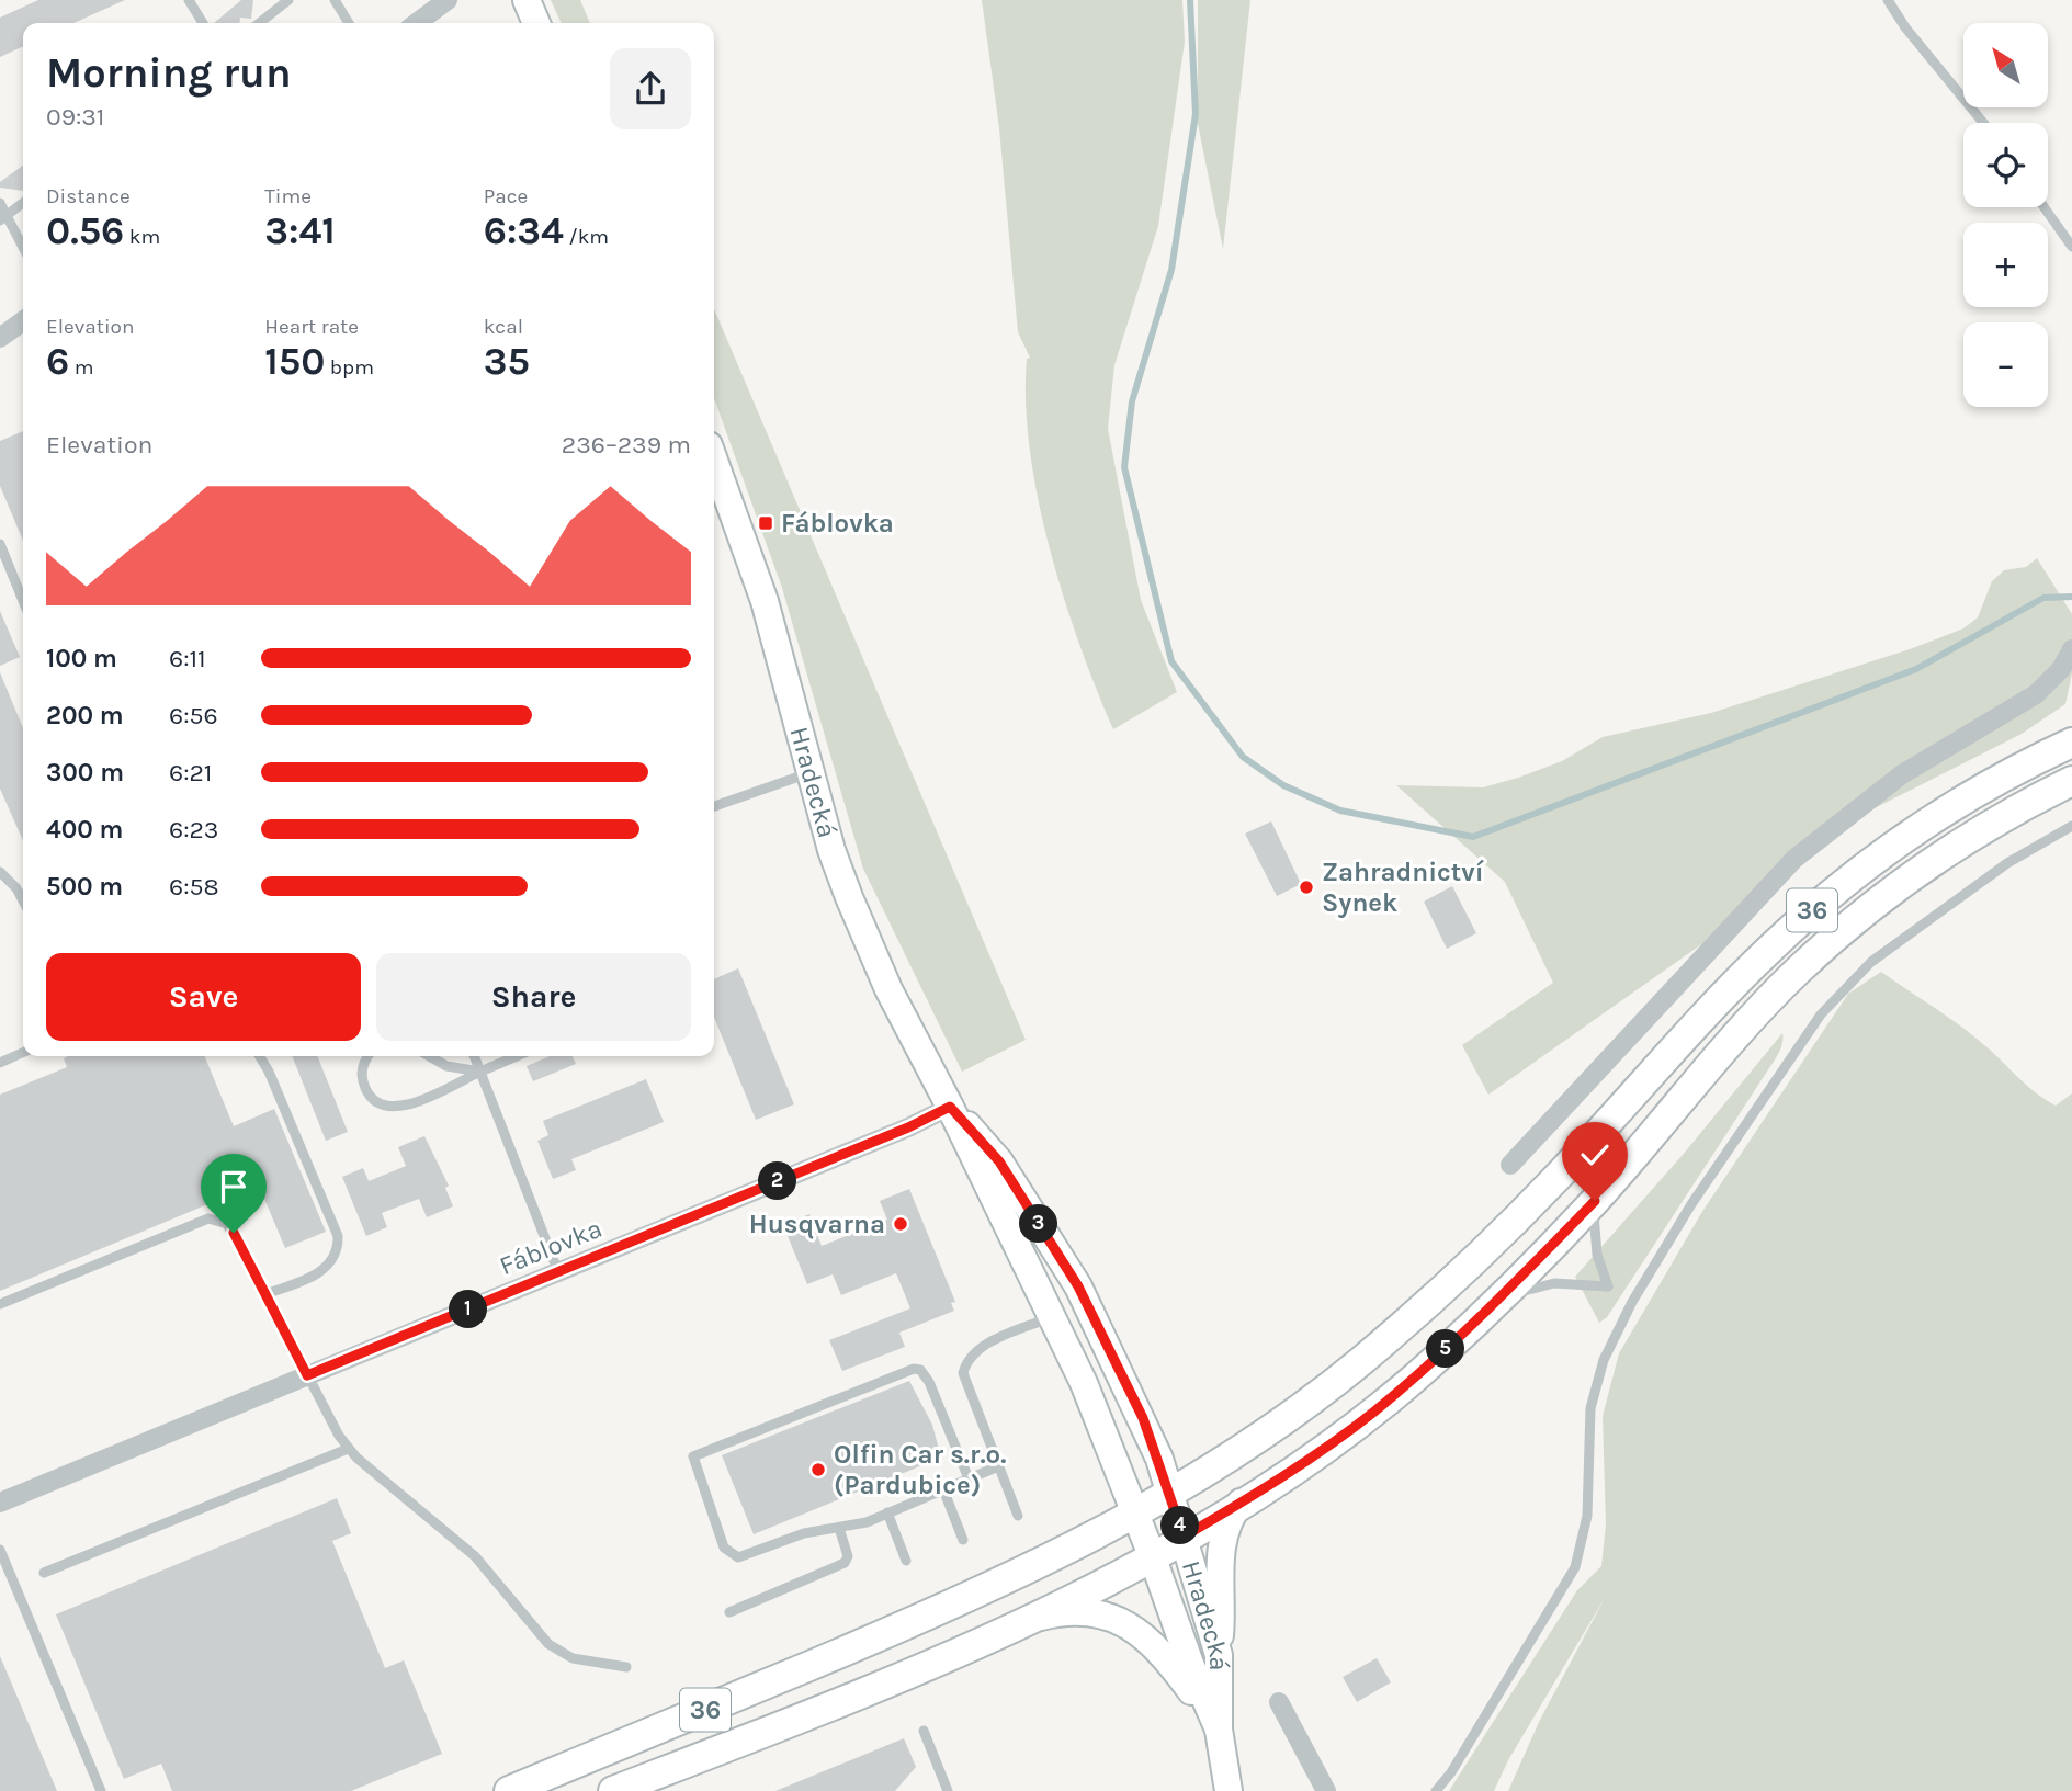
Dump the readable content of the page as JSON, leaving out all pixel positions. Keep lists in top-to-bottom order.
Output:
{
  "streets": {
    "main road": ["Hradecká", "36"],
    "street": ["Fáblovka"]
  },
  "crossings": [
    ["Hradecká", "36"],
    ["Hradecká", "Fáblovka"]
  ],
  "places": {
    "transit": ["Fáblovka"],
    "other": ["Zahradnictví Synek", "Husqvarna", "Olfin Car s.r.o. (Pardubice)"]
  },
  "north": "top left",
  "page": {
    "map_buttons": ["+", "−"],
    "heading": ["Morning run", "09:31"],
    "stats": [
      ["Distance", "0.56 km"],
      ["Time", "3:41"],
      ["Pace", "6:34 /km"],
      ["Elevation", "6 m"],
      ["Heart rate", "150 bpm"],
      ["kcal", "35"]
    ],
    "chart": ["Elevation", "236–239 m"],
    "list": [
      {
        "name": "100 m",
        "note": "6:11"
      },
      {
        "name": "200 m",
        "note": "6:56"
      },
      {
        "name": "300 m",
        "note": "6:21"
      },
      {
        "name": "400 m",
        "note": "6:23"
      },
      {
        "name": "500 m",
        "note": "6:58"
      }
    ],
    "buttons": ["Save", "Share"],
    "pins": [
      "2",
      "3",
      "1",
      "5",
      "4"
    ]
  }
}
